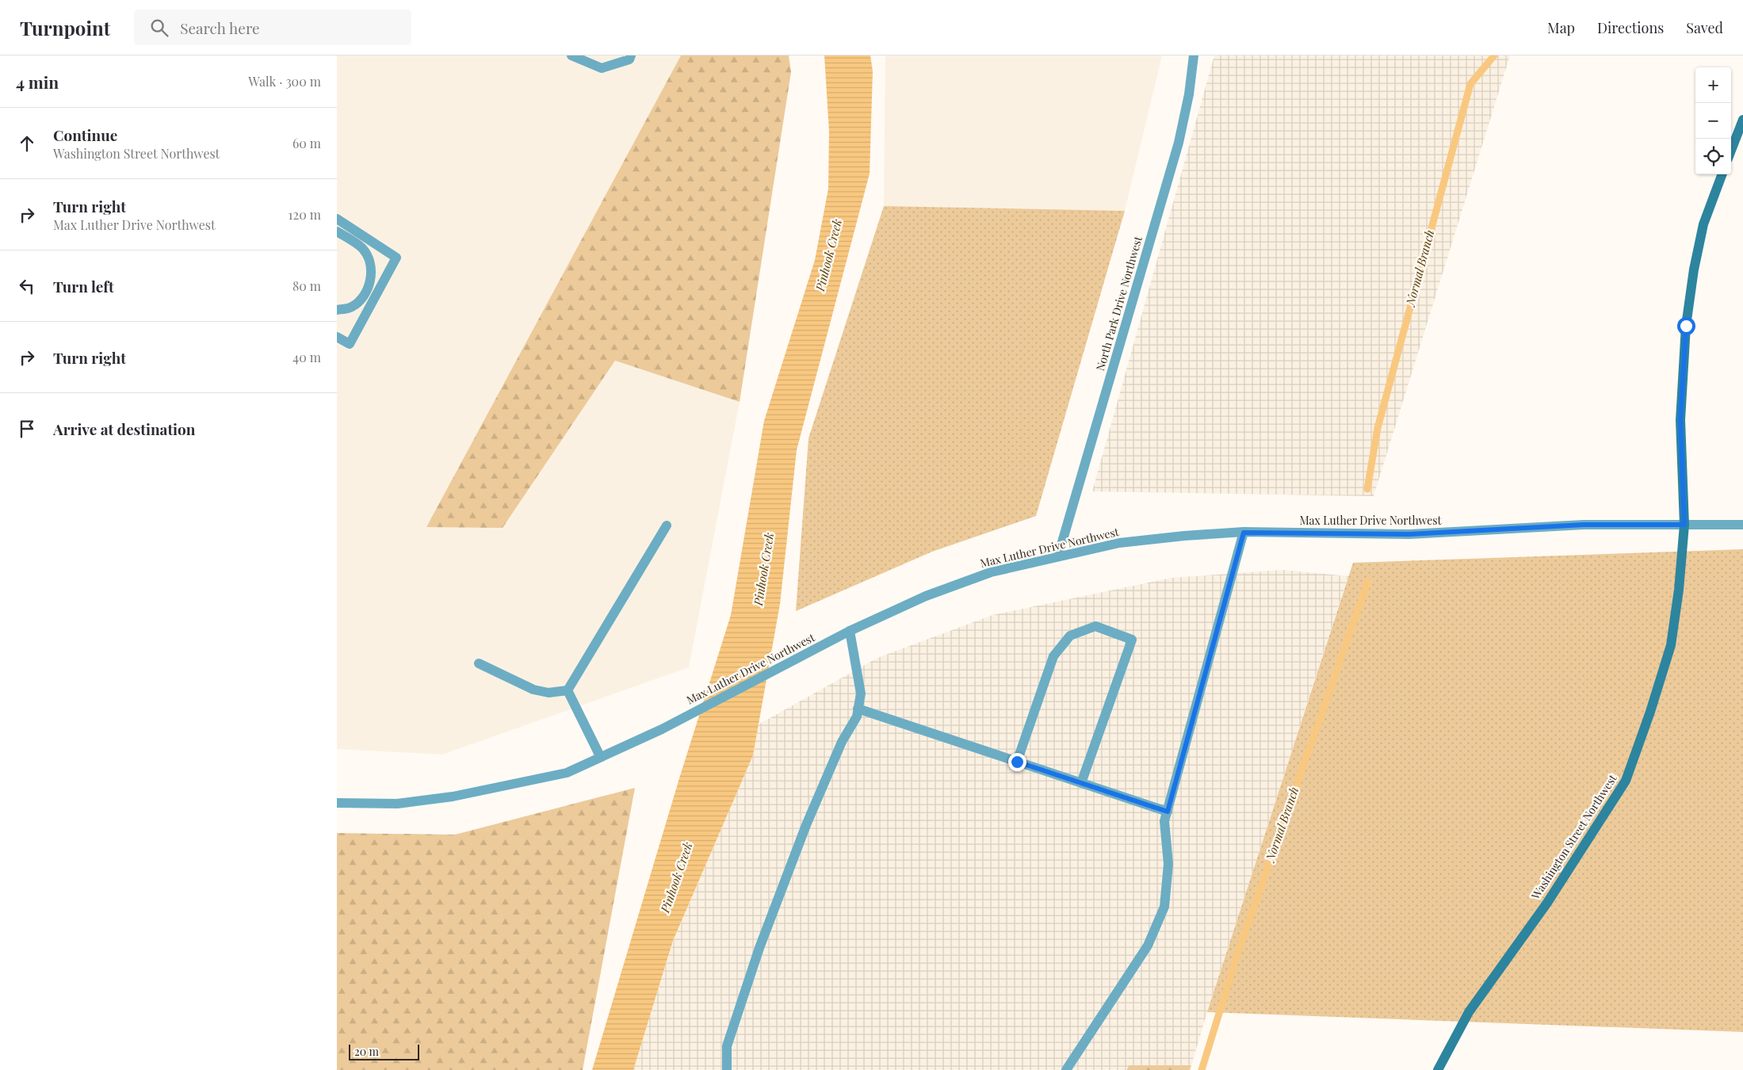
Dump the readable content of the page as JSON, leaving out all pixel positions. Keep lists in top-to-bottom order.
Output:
{
  "streets": {
    "main road": ["Washington Street Northwest"],
    "street": ["North Park Drive Northwest", "Max Luther Drive Northwest"]
  },
  "crossings": [
    ["North Park Drive Northwest", "Max Luther Drive Northwest"],
    ["Max Luther Drive Northwest", "Washington Street Northwest"]
  ],
  "water": ["Pinhook Creek", "Normal Branch"],
  "scale_bar": "20 m",
  "page": {
    "header": "Turnpoint",
    "search": "Search here",
    "nav": ["Map", "Directions", "Saved"],
    "heading": ["4 min", "Walk · 300 m"],
    "map_buttons": ["+", "−"],
    "list": [
      ["Continue", "Washington Street Northwest", "60 m"],
      ["Turn right", "Max Luther Drive Northwest", "120 m"],
      ["Turn left", "80 m"],
      ["Turn right", "40 m"],
      "Arrive at destination"
    ],
    "scale": "20 m"
  }
}
